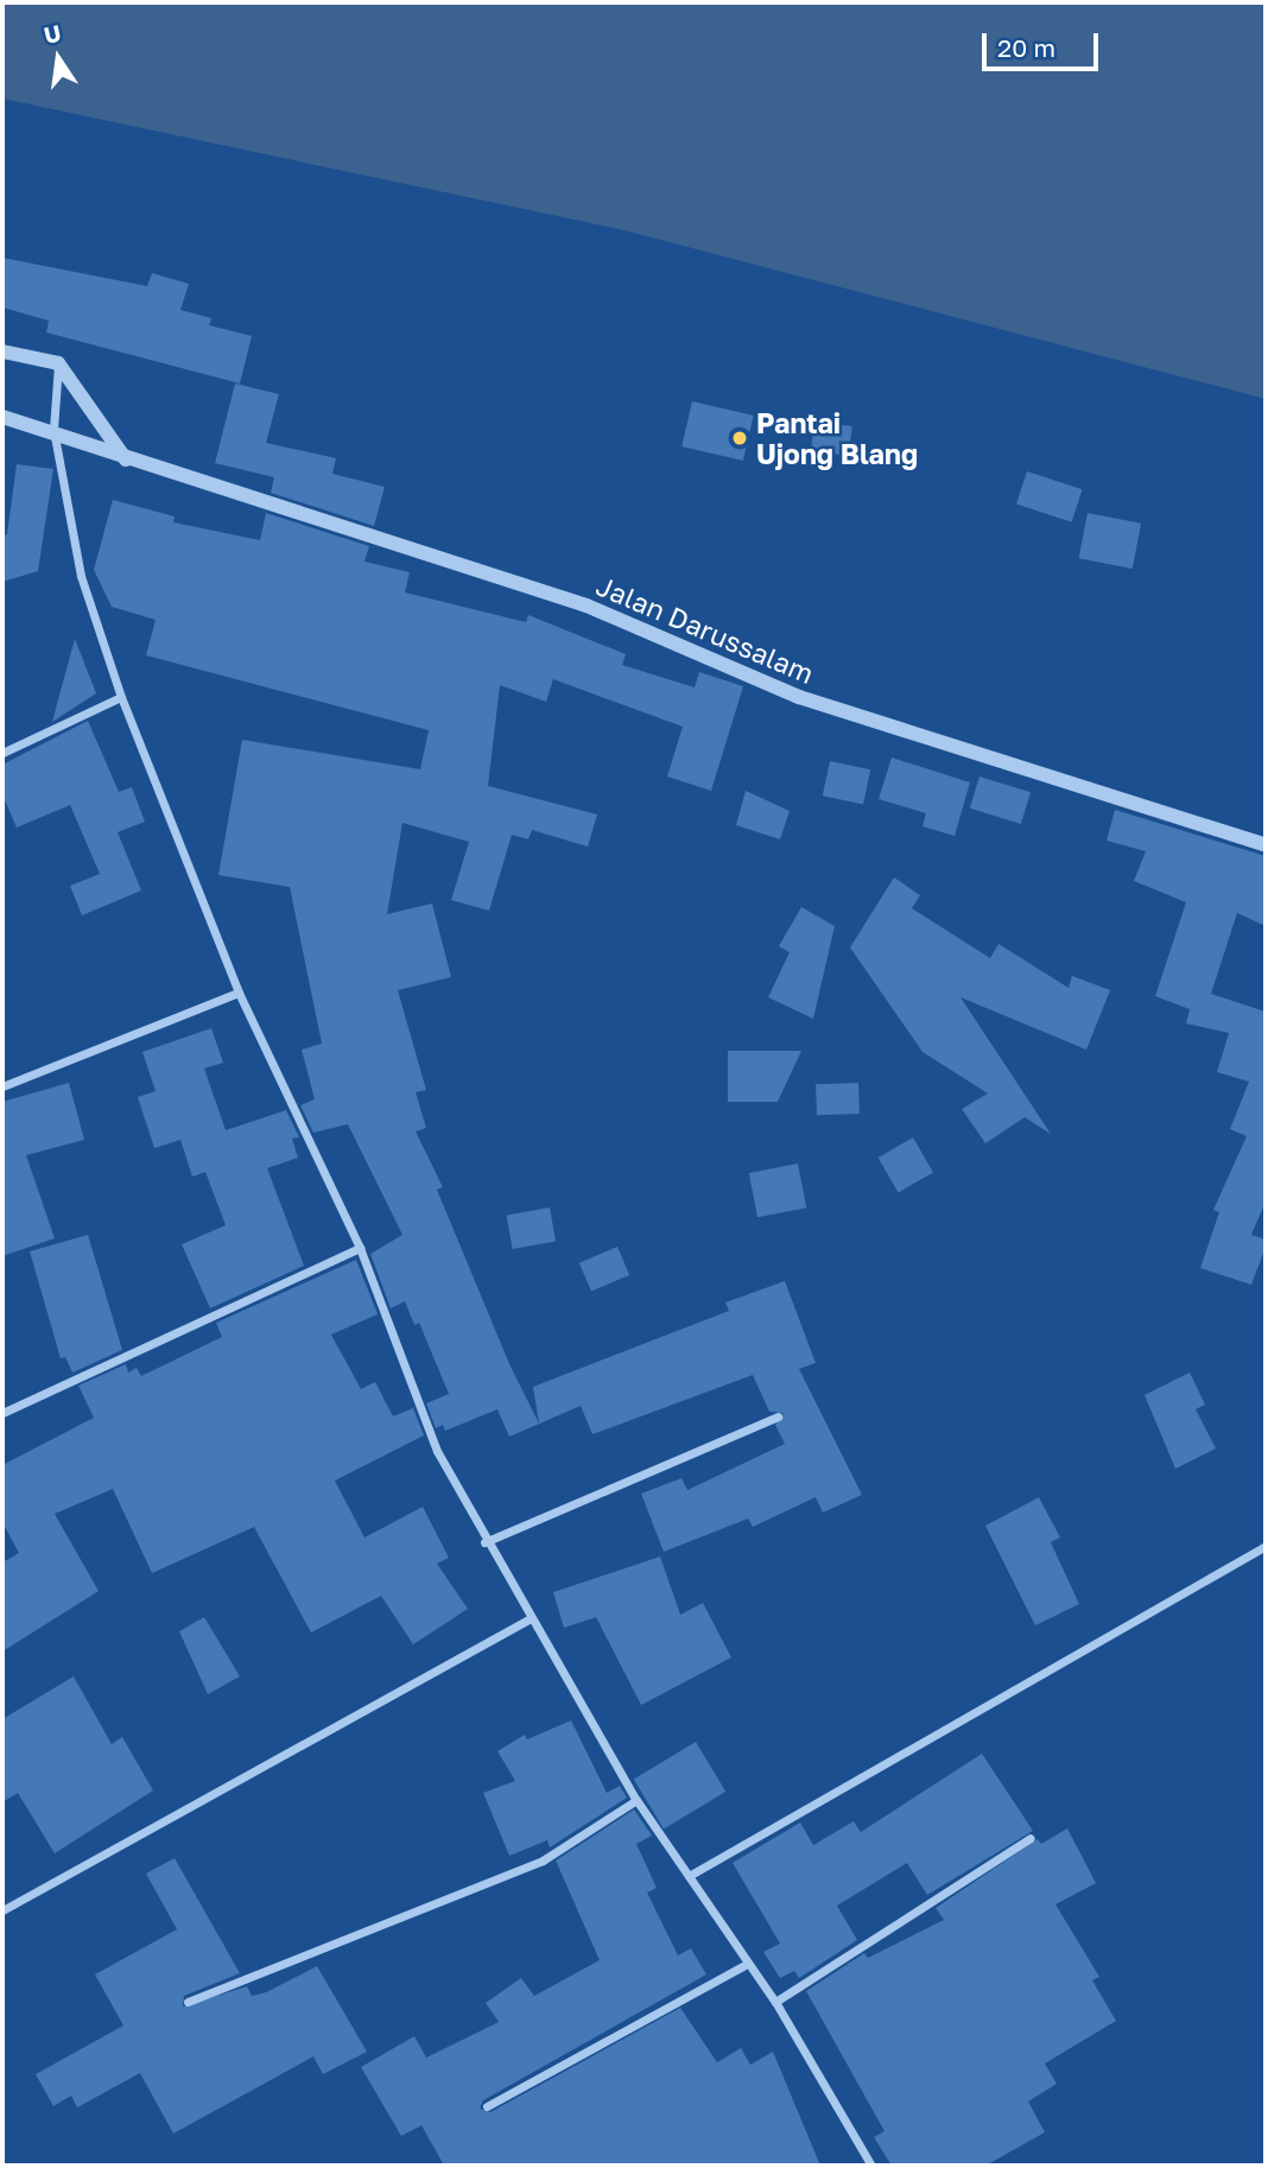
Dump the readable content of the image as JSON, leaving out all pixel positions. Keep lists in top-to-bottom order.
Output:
{
  "streets": {
    "street": ["Jalan Darussalam"]
  },
  "places": ["Pantai Ujong Blang"],
  "scale_bar": "20 m",
  "north": "top"
}
